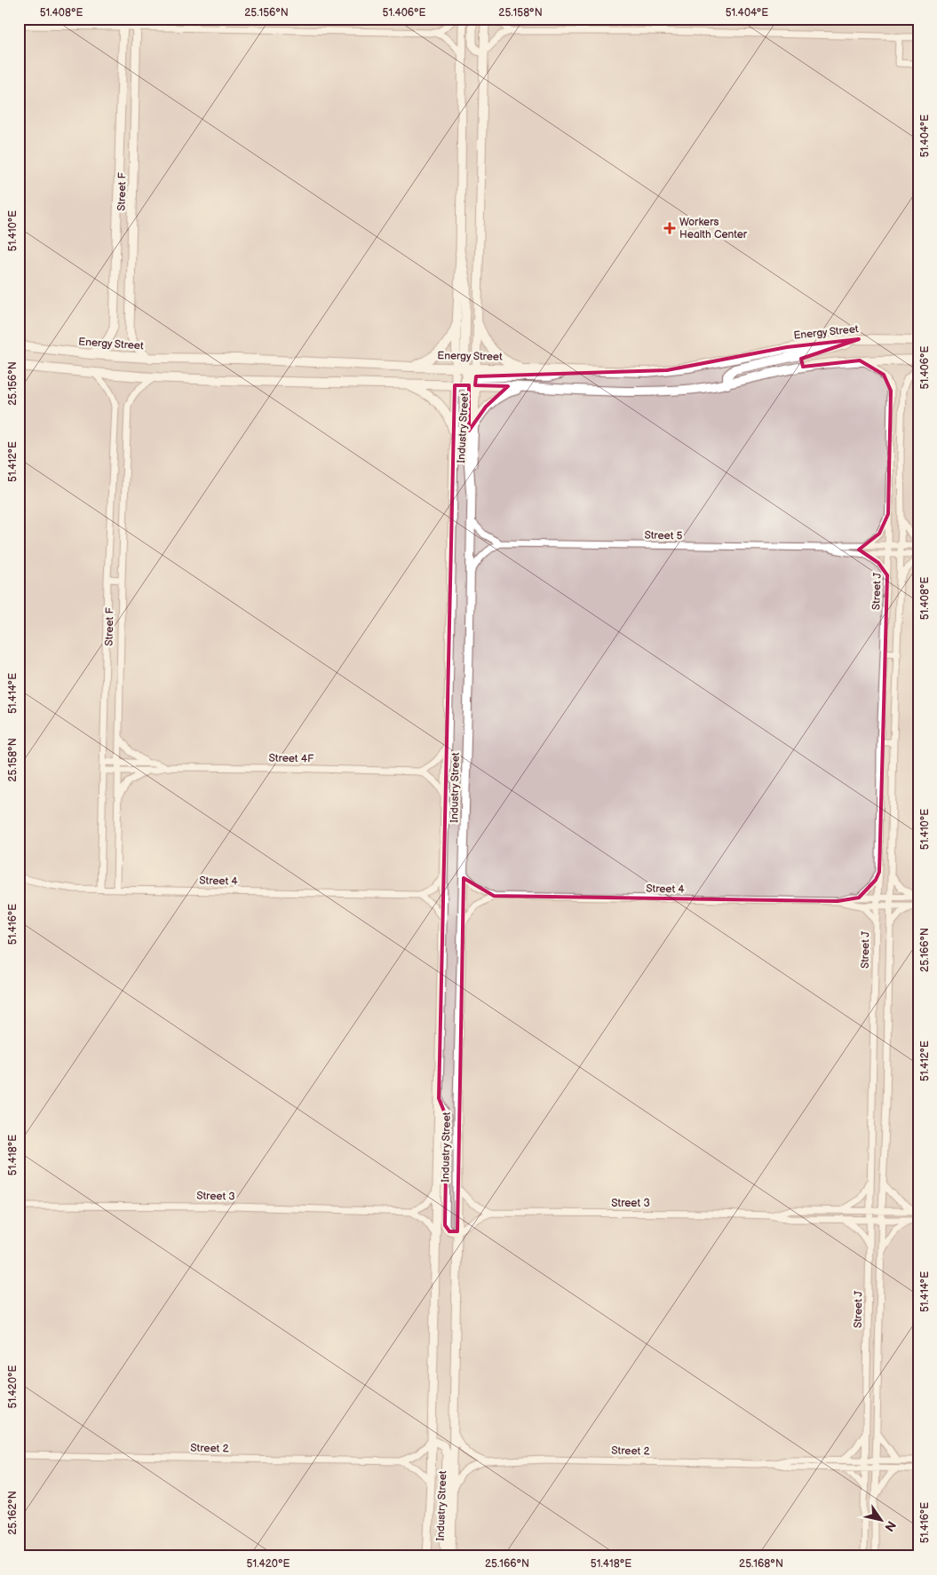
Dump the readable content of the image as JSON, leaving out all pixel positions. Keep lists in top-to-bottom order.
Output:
{
  "streets": {
    "main road": ["Energy Street"],
    "street": [
      "Street F",
      "Industry Street",
      "Street 5",
      "Street J",
      "Street 4F",
      "Street 4",
      "Street 3",
      "Street 2"
    ]
  },
  "crossings": [
    ["Street F", "Energy Street"],
    ["Street F", "Street 4F"],
    ["Street F", "Street 4"],
    ["Energy Street", "Industry Street"],
    ["Energy Street", "Street J"],
    ["Industry Street", "Street 4"],
    ["Industry Street", "Street 3"],
    ["Industry Street", "Street 2"],
    ["Street 5", "Street J"],
    ["Street J", "Street 4"],
    ["Street J", "Street 3"],
    ["Street J", "Street 2"]
  ],
  "places": {
    "health": ["Workers Health Center"]
  },
  "north": "bottom right",
  "coordinates": [
    "51.408°E",
    "25.156°N",
    "51.406°E",
    "25.158°N",
    "51.404°E",
    "51.410°E",
    "51.412°E",
    "51.414°E",
    "51.416°E",
    "25.166°N",
    "51.418°E",
    "51.420°E",
    "25.162°N",
    "25.168°N"
  ]
}
